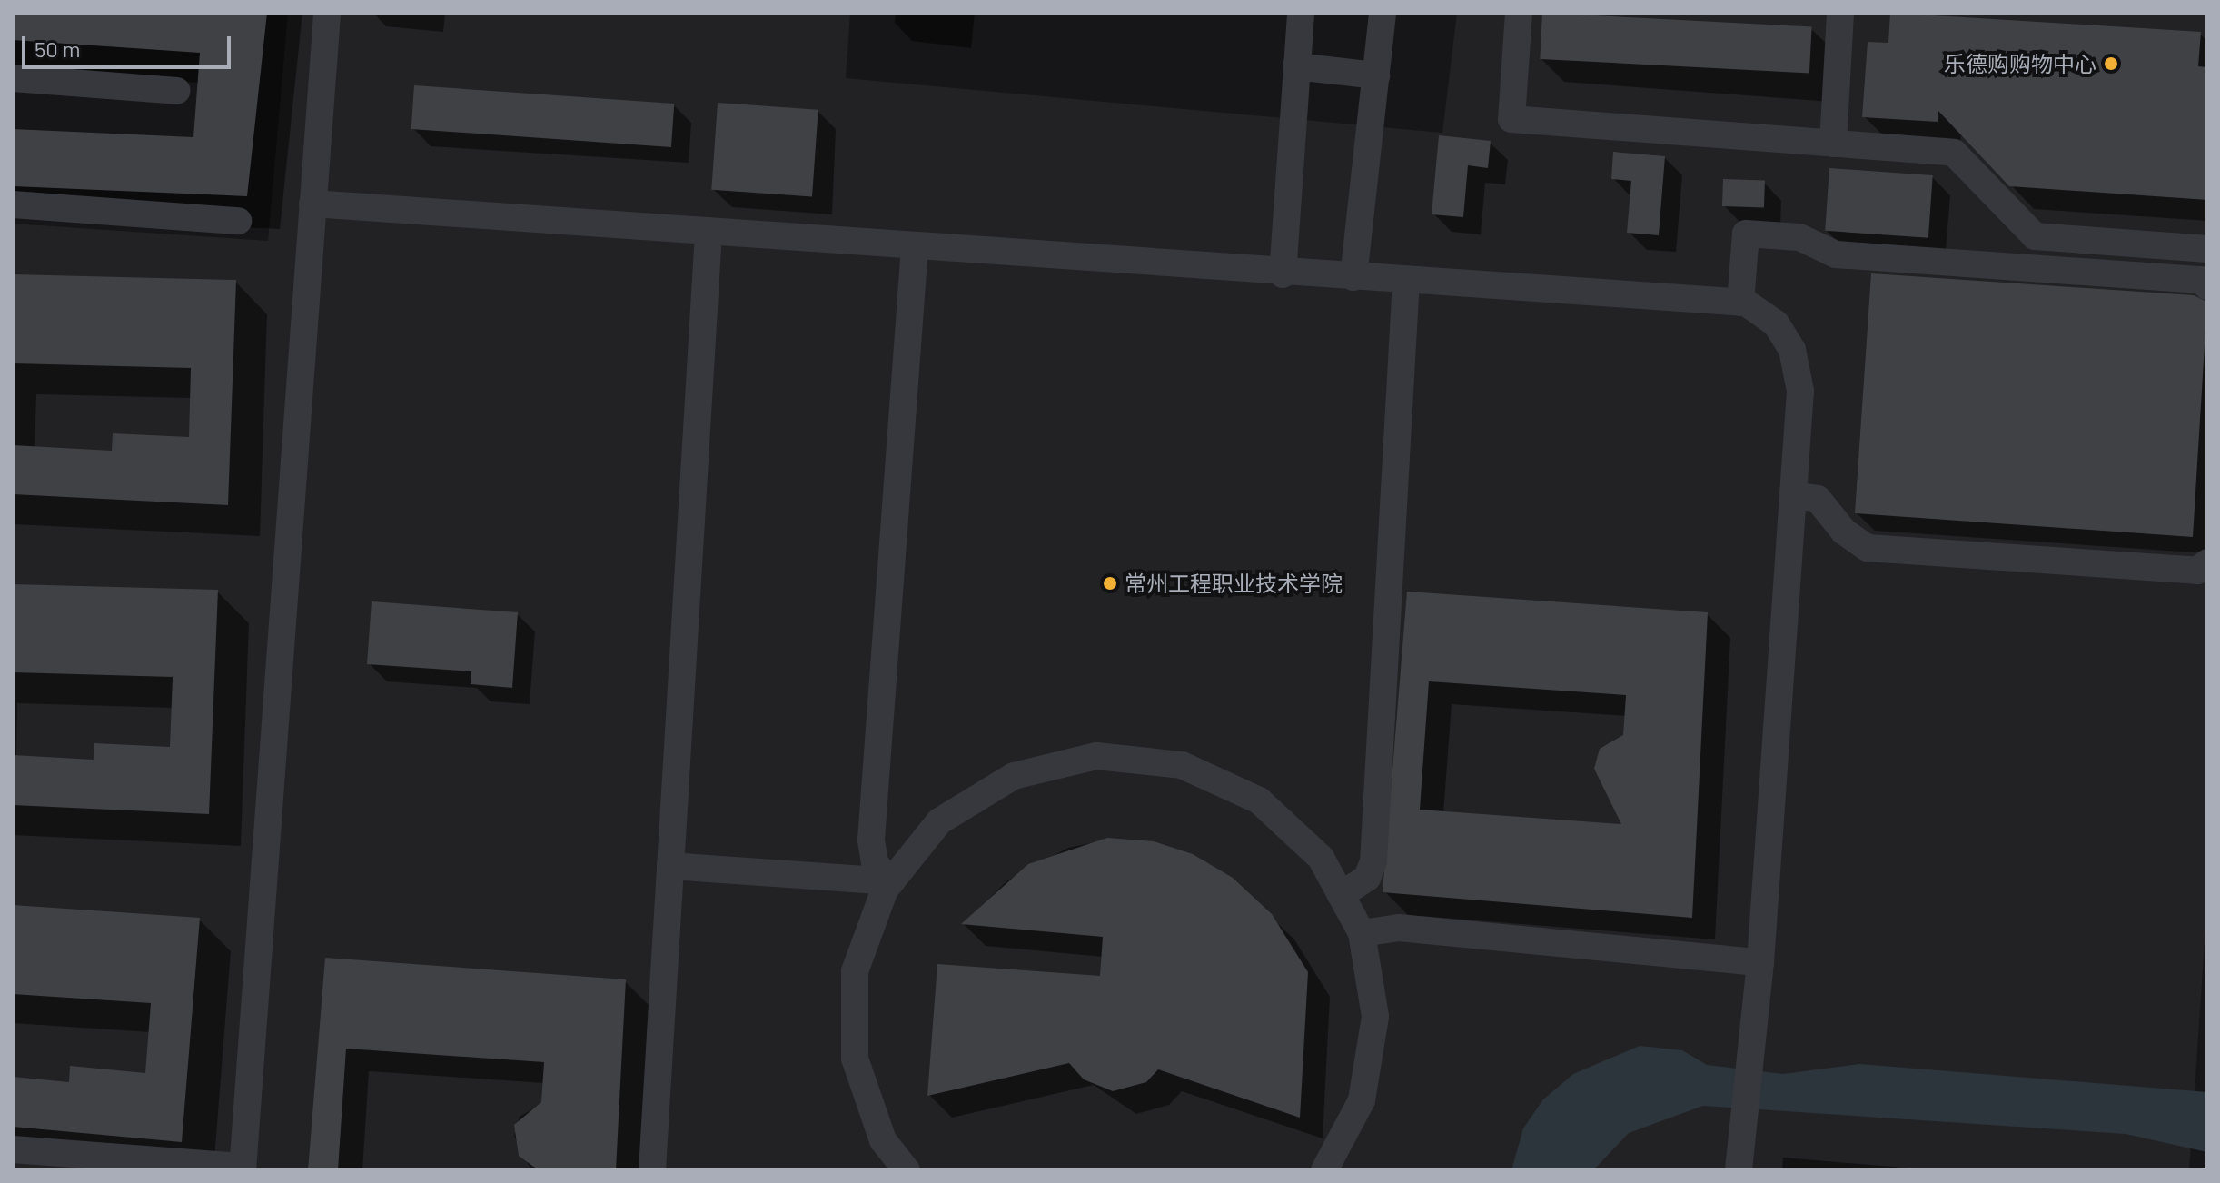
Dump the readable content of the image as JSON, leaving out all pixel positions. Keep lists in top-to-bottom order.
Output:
{
  "places": ["乐德购购物中心", "常州工程职业技术学院"],
  "scale_bar": "50 m"
}
